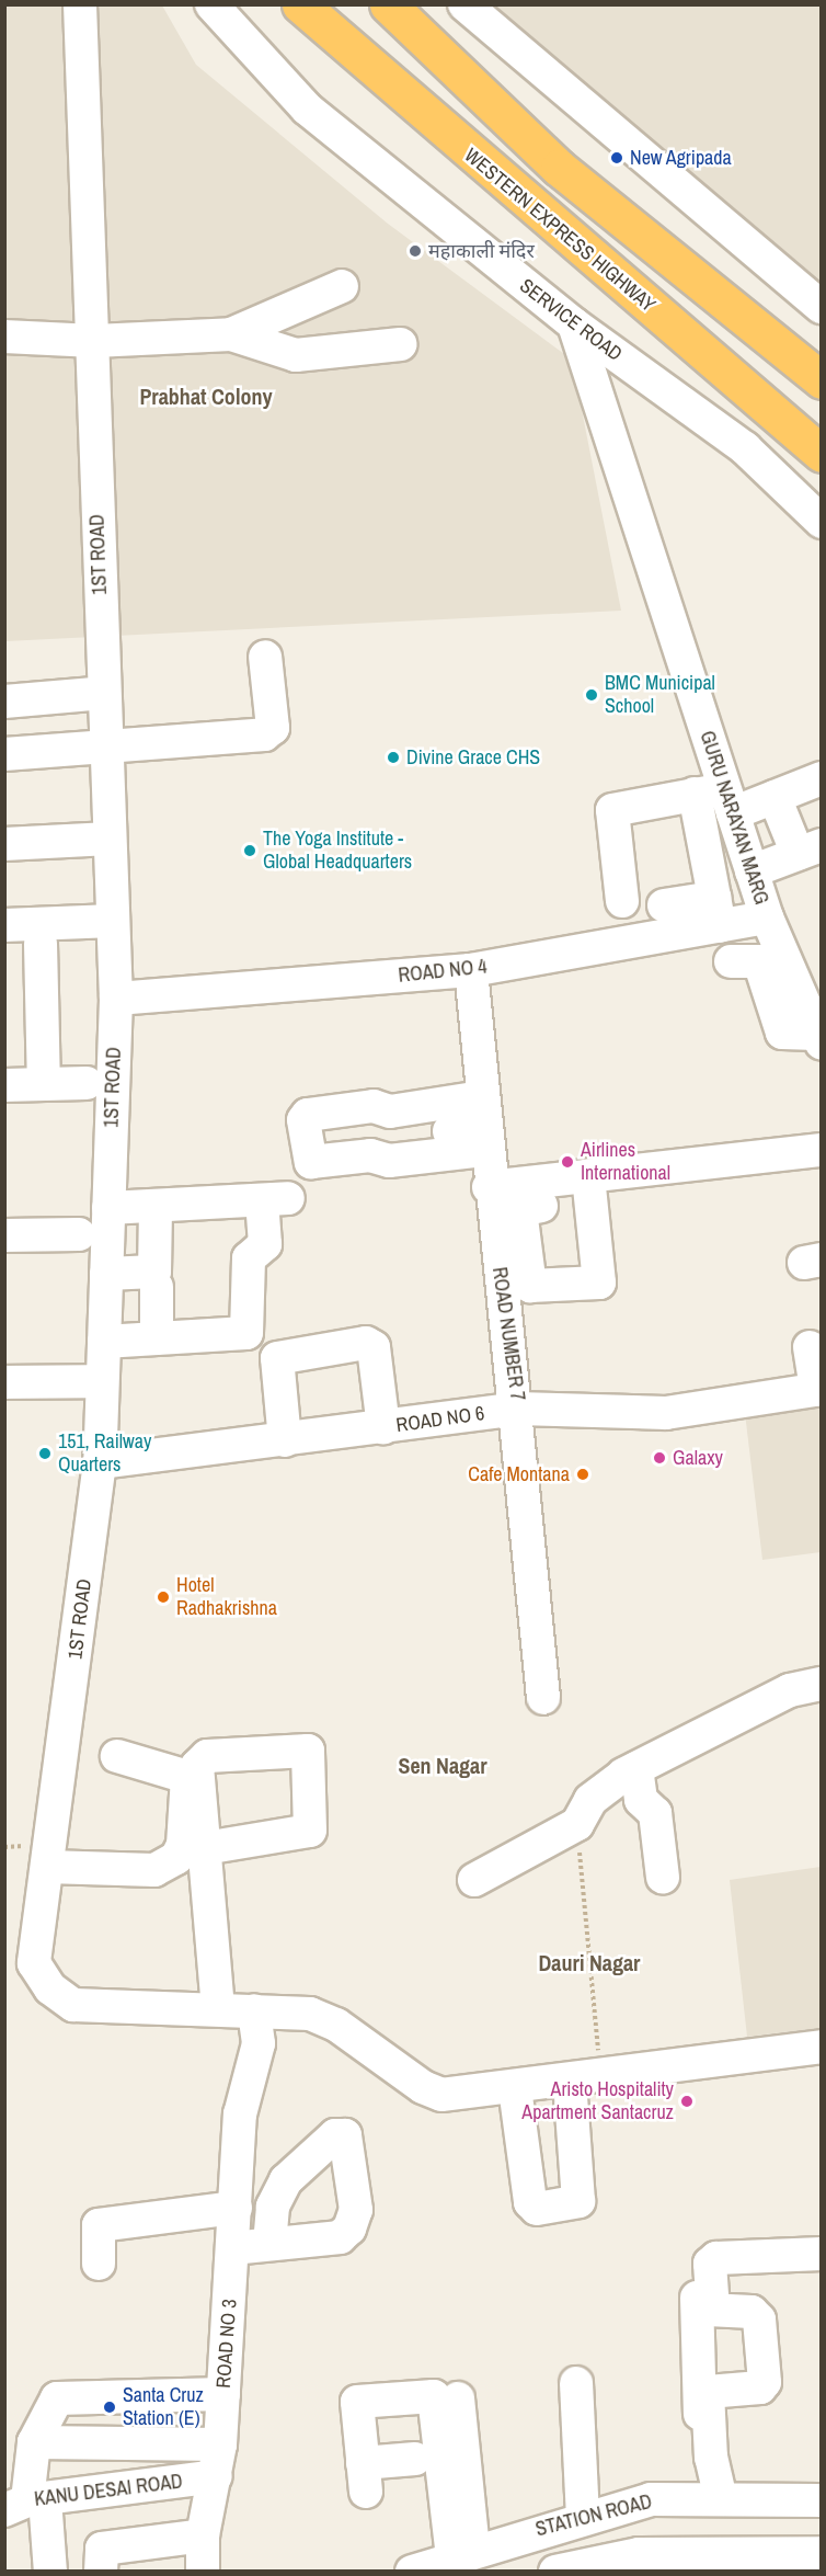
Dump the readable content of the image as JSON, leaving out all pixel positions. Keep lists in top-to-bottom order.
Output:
{
  "streets": {
    "highway": ["WESTERN EXPRESS HIGHWAY"],
    "street": [
      "SERVICE ROAD",
      "1ST ROAD",
      "GURU NARAYAN MARG",
      "ROAD NO 4",
      "ROAD NUMBER 7",
      "ROAD NO 6",
      "ROAD NO 3",
      "KANU DESAI ROAD",
      "STATION ROAD"
    ]
  },
  "crossings": [
    ["SERVICE ROAD", "GURU NARAYAN MARG"],
    ["1ST ROAD", "ROAD NO 4"],
    ["1ST ROAD", "ROAD NO 6"],
    ["1ST ROAD", "ROAD NO 3"],
    ["GURU NARAYAN MARG", "ROAD NO 4"],
    ["ROAD NO 4", "ROAD NUMBER 7"],
    ["ROAD NUMBER 7", "ROAD NO 6"],
    ["ROAD NO 3", "KANU DESAI ROAD"]
  ],
  "districts": ["Prabhat Colony", "Sen Nagar", "Dauri Nagar"],
  "places": [
    "New Agripada",
    "महाकाली मंदिर",
    "BMC Municipal School",
    "Divine Grace CHS",
    "The Yoga Institute - Global Headquarters",
    "Airlines International",
    "151, Railway Quarters",
    "Galaxy",
    "Cafe Montana",
    "Hotel Radhakrishna",
    "Aristo Hospitality Apartment Santacruz",
    "Santa Cruz Station (E)"
  ]
}
